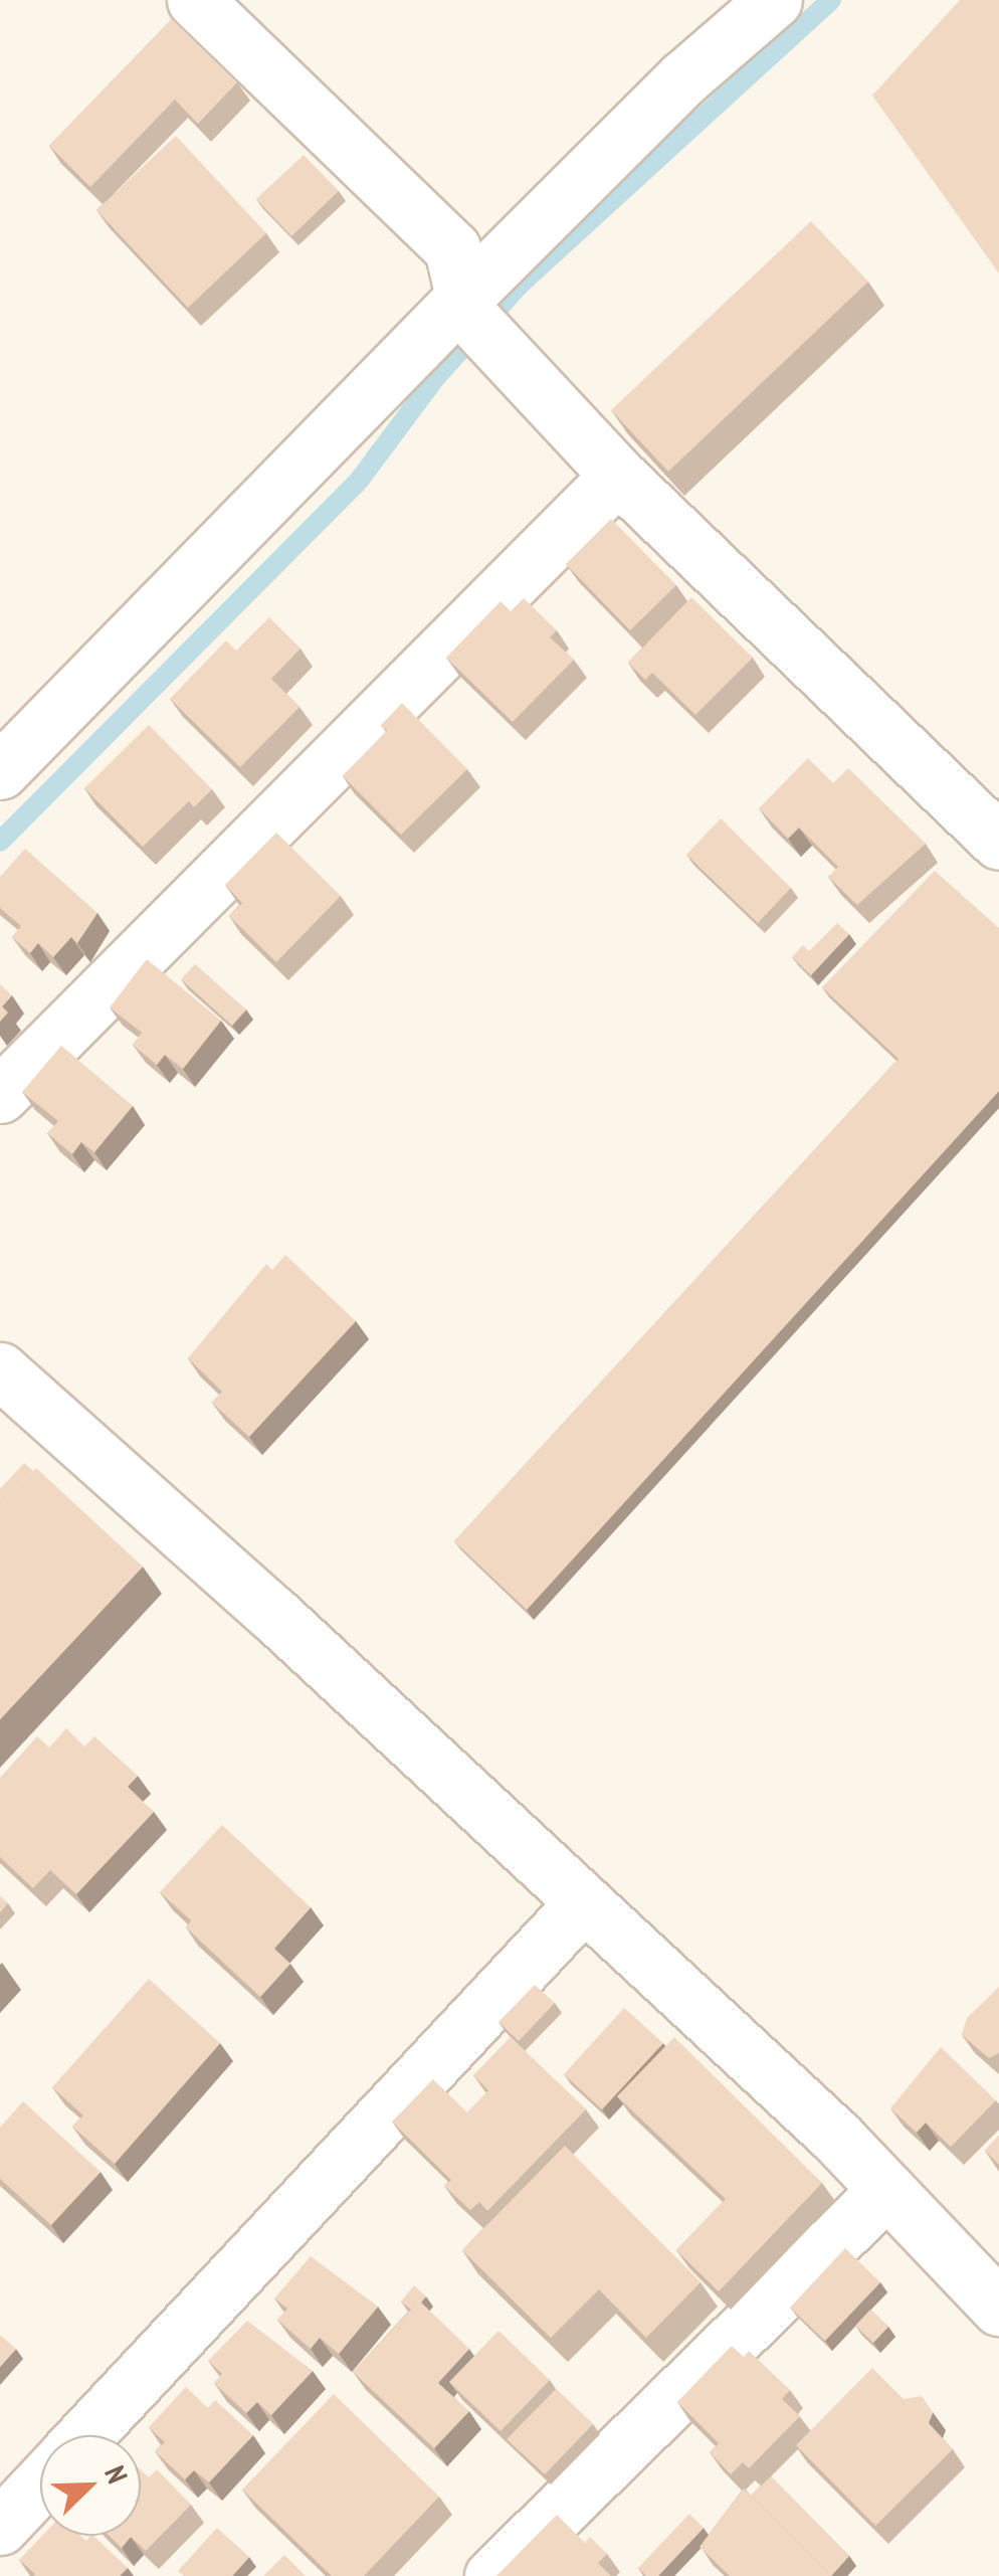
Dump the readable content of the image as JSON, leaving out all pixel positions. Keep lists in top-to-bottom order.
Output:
{
  "north": "top right"
}
